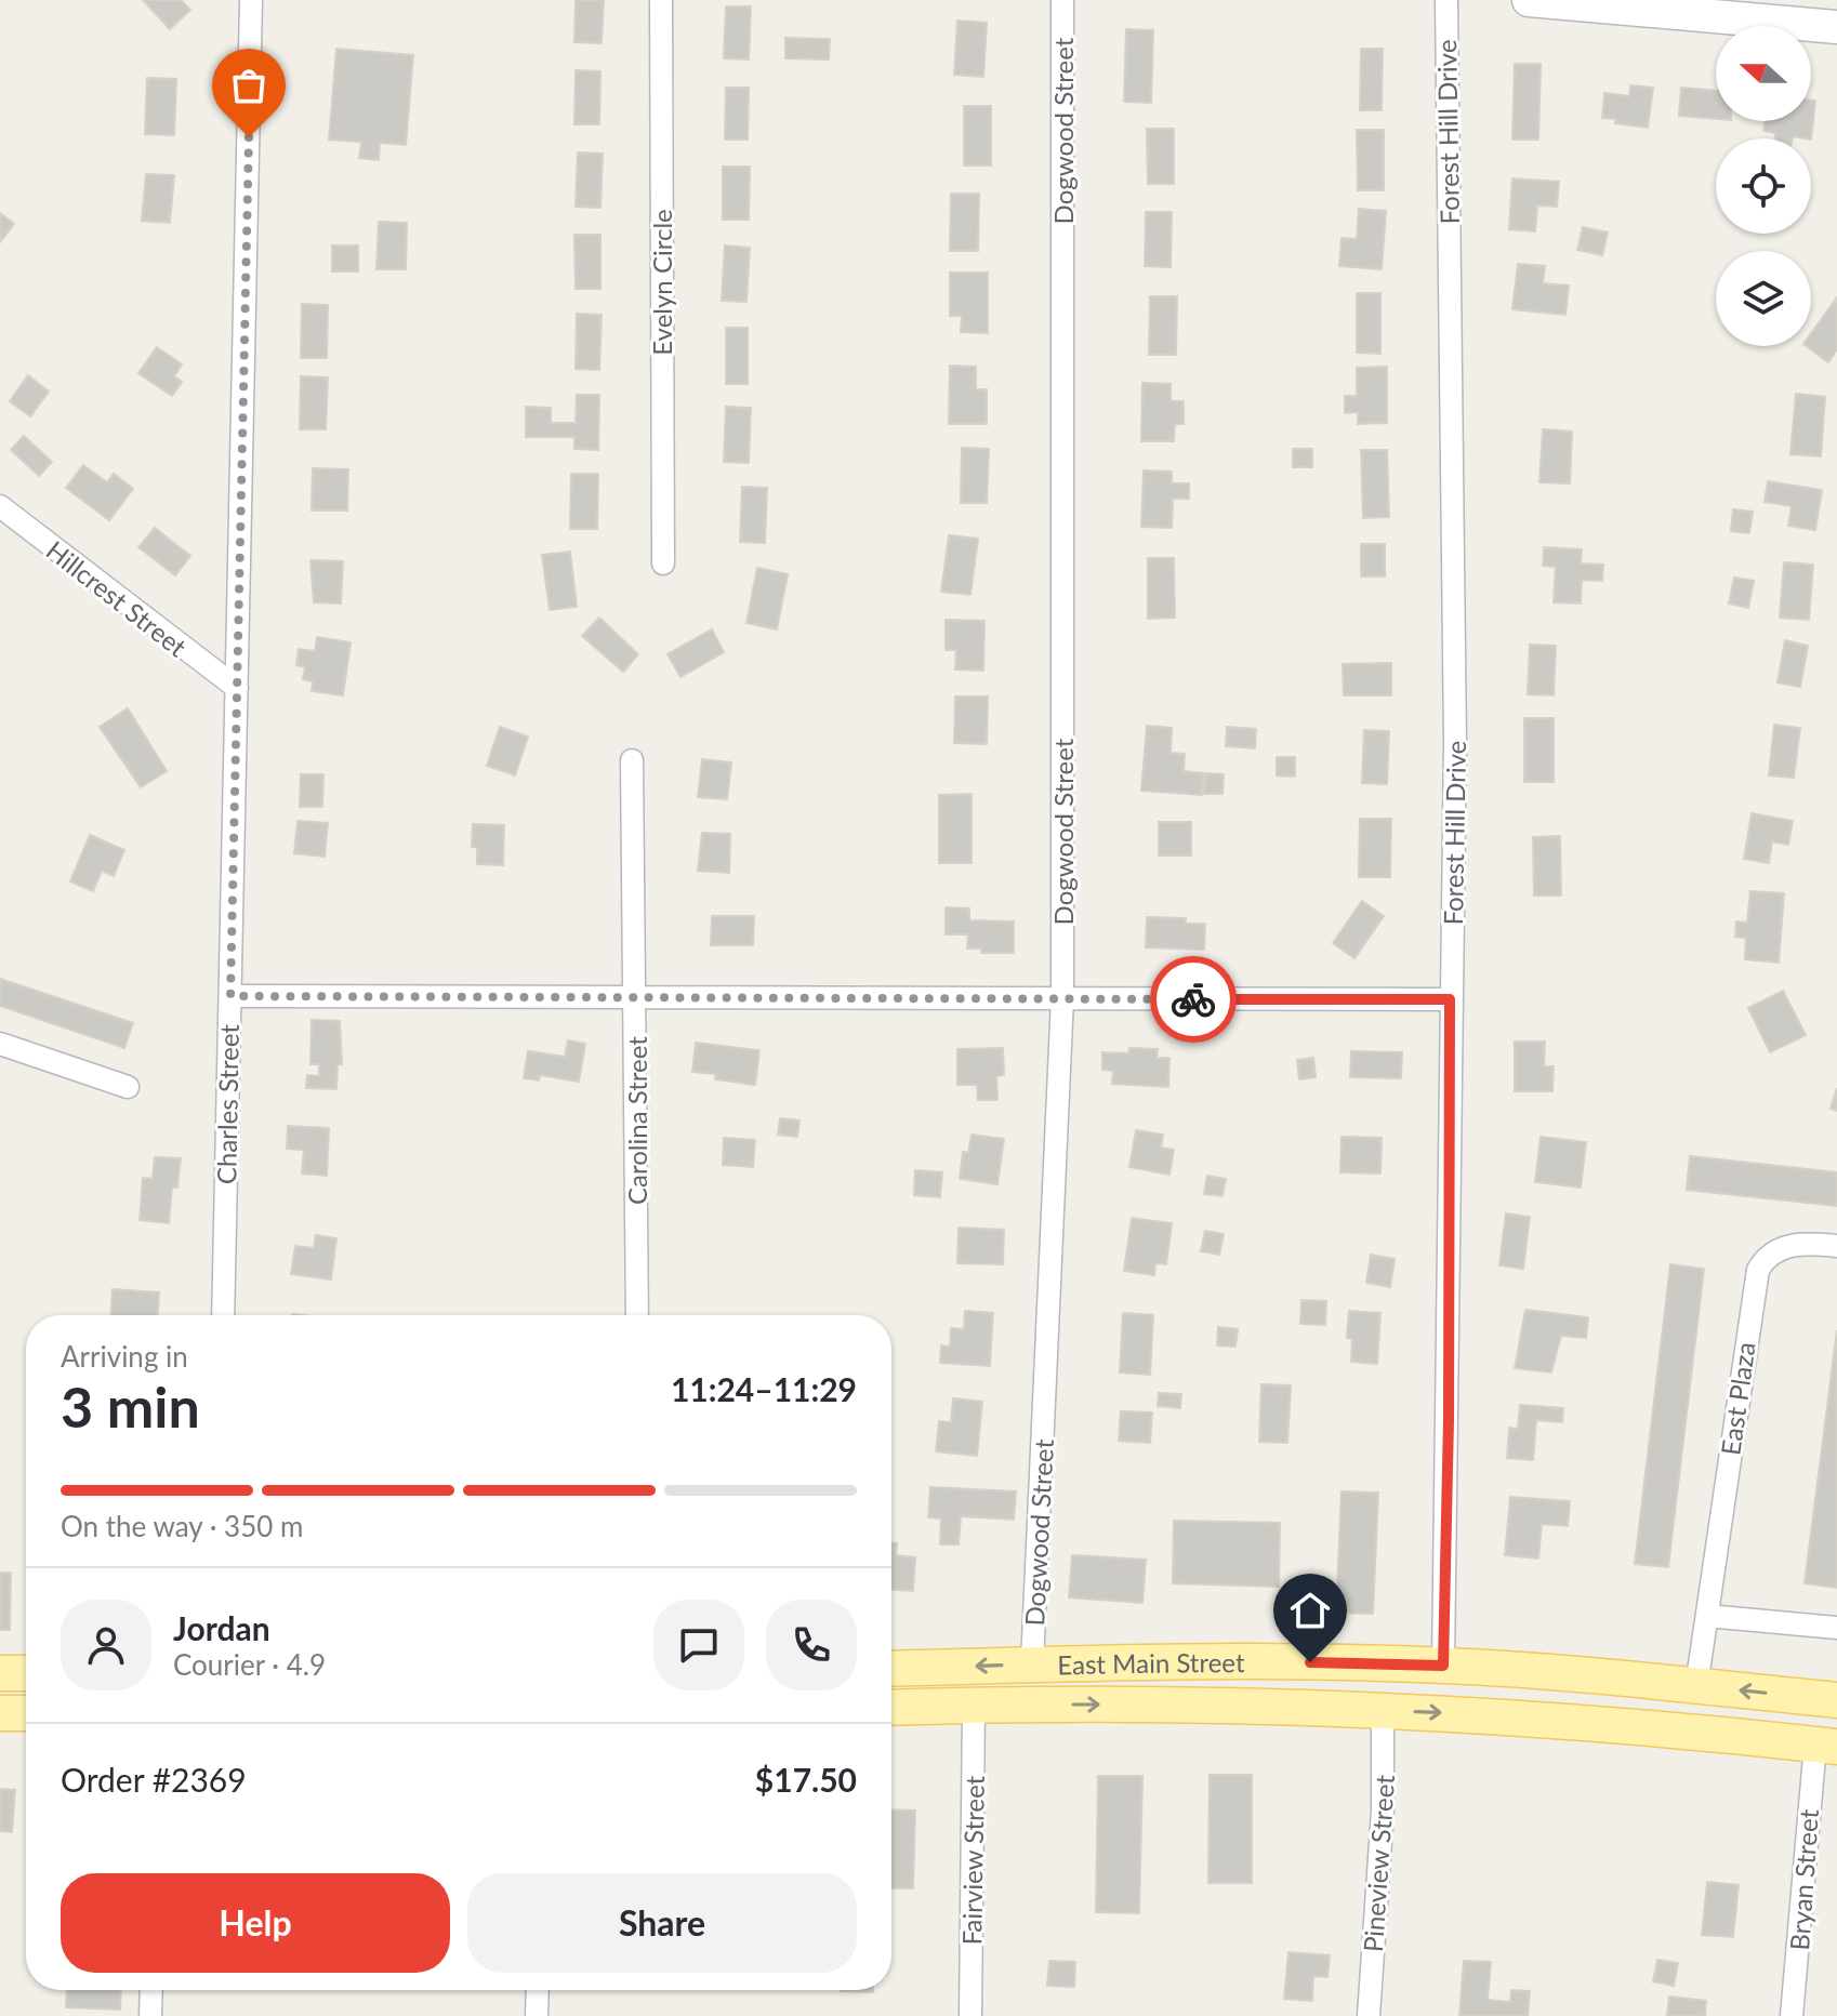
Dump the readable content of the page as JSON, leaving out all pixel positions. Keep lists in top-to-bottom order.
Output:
{
  "streets": {
    "main road": ["East Main Street"],
    "street": [
      "Dogwood Street",
      "Forest Hill Drive",
      "Evelyn Circle",
      "Hillcrest Street",
      "Charles Street",
      "Carolina Street",
      "East Plaza",
      "Fairview Street",
      "Pineview Street",
      "Bryan Street"
    ]
  },
  "crossings": [
    ["Dogwood Street", "East Main Street"],
    ["Forest Hill Drive", "East Main Street"],
    ["Hillcrest Street", "Charles Street"],
    ["East Plaza", "East Main Street"],
    ["East Main Street", "Fairview Street"],
    ["East Main Street", "Pineview Street"],
    ["East Main Street", "Bryan Street"]
  ],
  "north": "left",
  "page": {
    "heading": ["3 min", "Arriving in", "11:24–11:29"],
    "panel": [
      "Jordan",
      "Courier · 4.9",
      "Order #2369",
      "$17.50"
    ],
    "bar": "On the way · 350 m",
    "buttons": ["Help", "Share"]
  }
}
